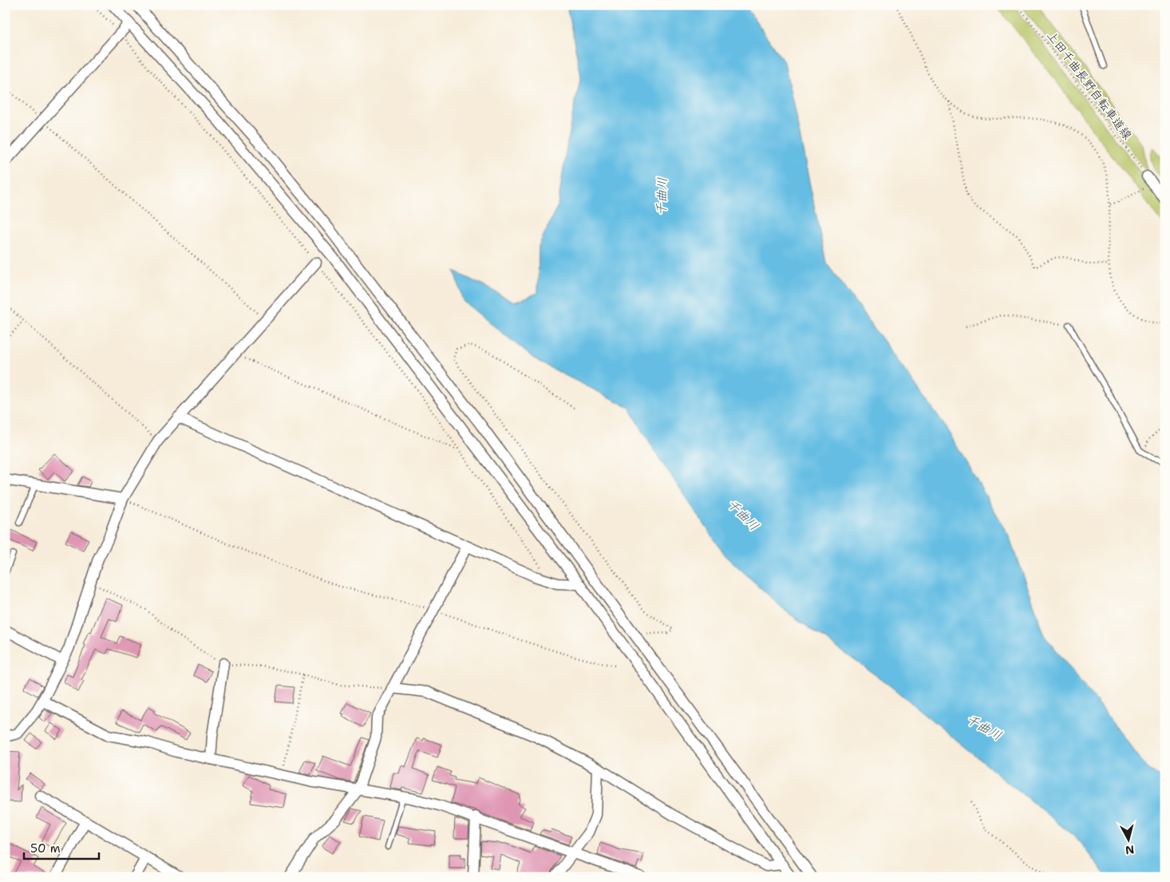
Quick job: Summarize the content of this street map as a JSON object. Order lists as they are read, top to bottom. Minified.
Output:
{"streets":{"path":["上田千曲長野自転車道線"]},"water":["千曲川"],"scale_bar":"50 m","north":"bottom"}
